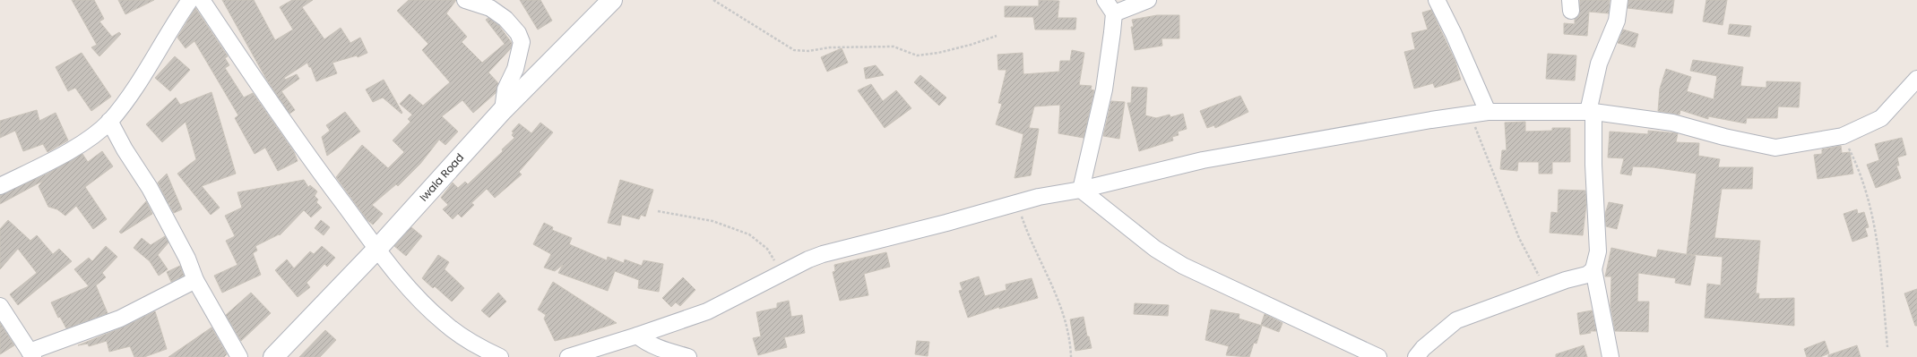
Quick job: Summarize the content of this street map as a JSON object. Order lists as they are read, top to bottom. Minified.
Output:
{"streets":{"street":["Iwala Road"]}}
